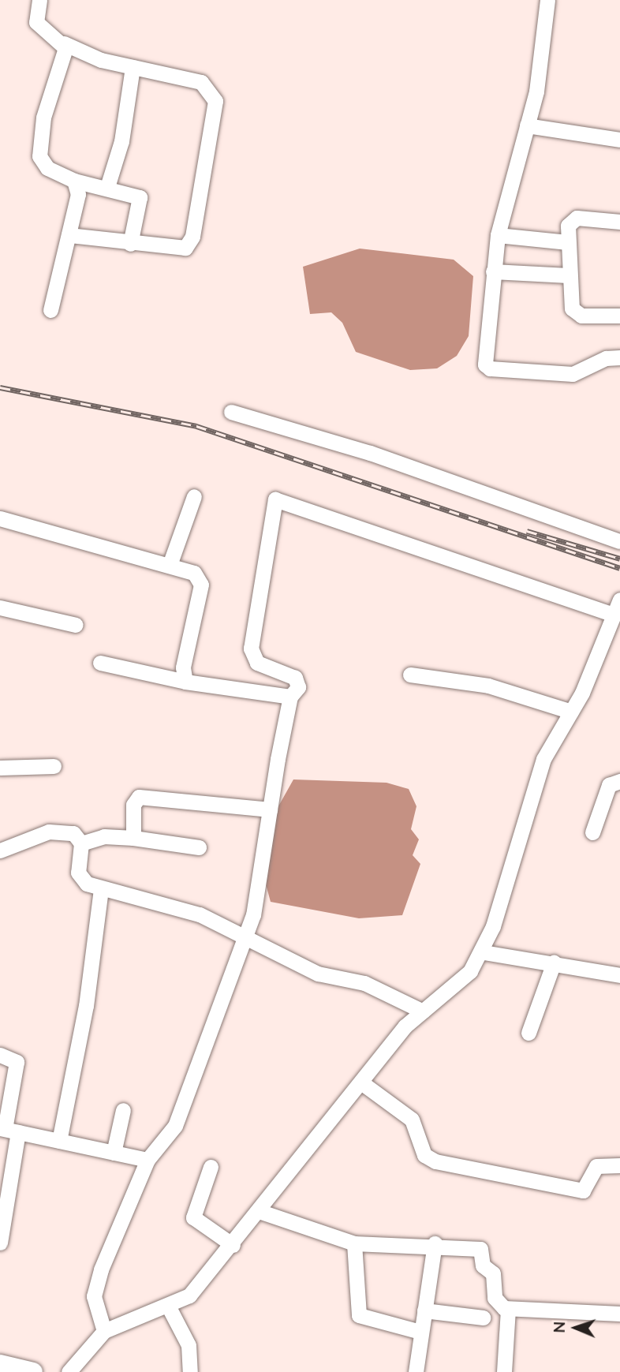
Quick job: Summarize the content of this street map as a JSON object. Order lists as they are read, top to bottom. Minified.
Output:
{"north":"left"}
